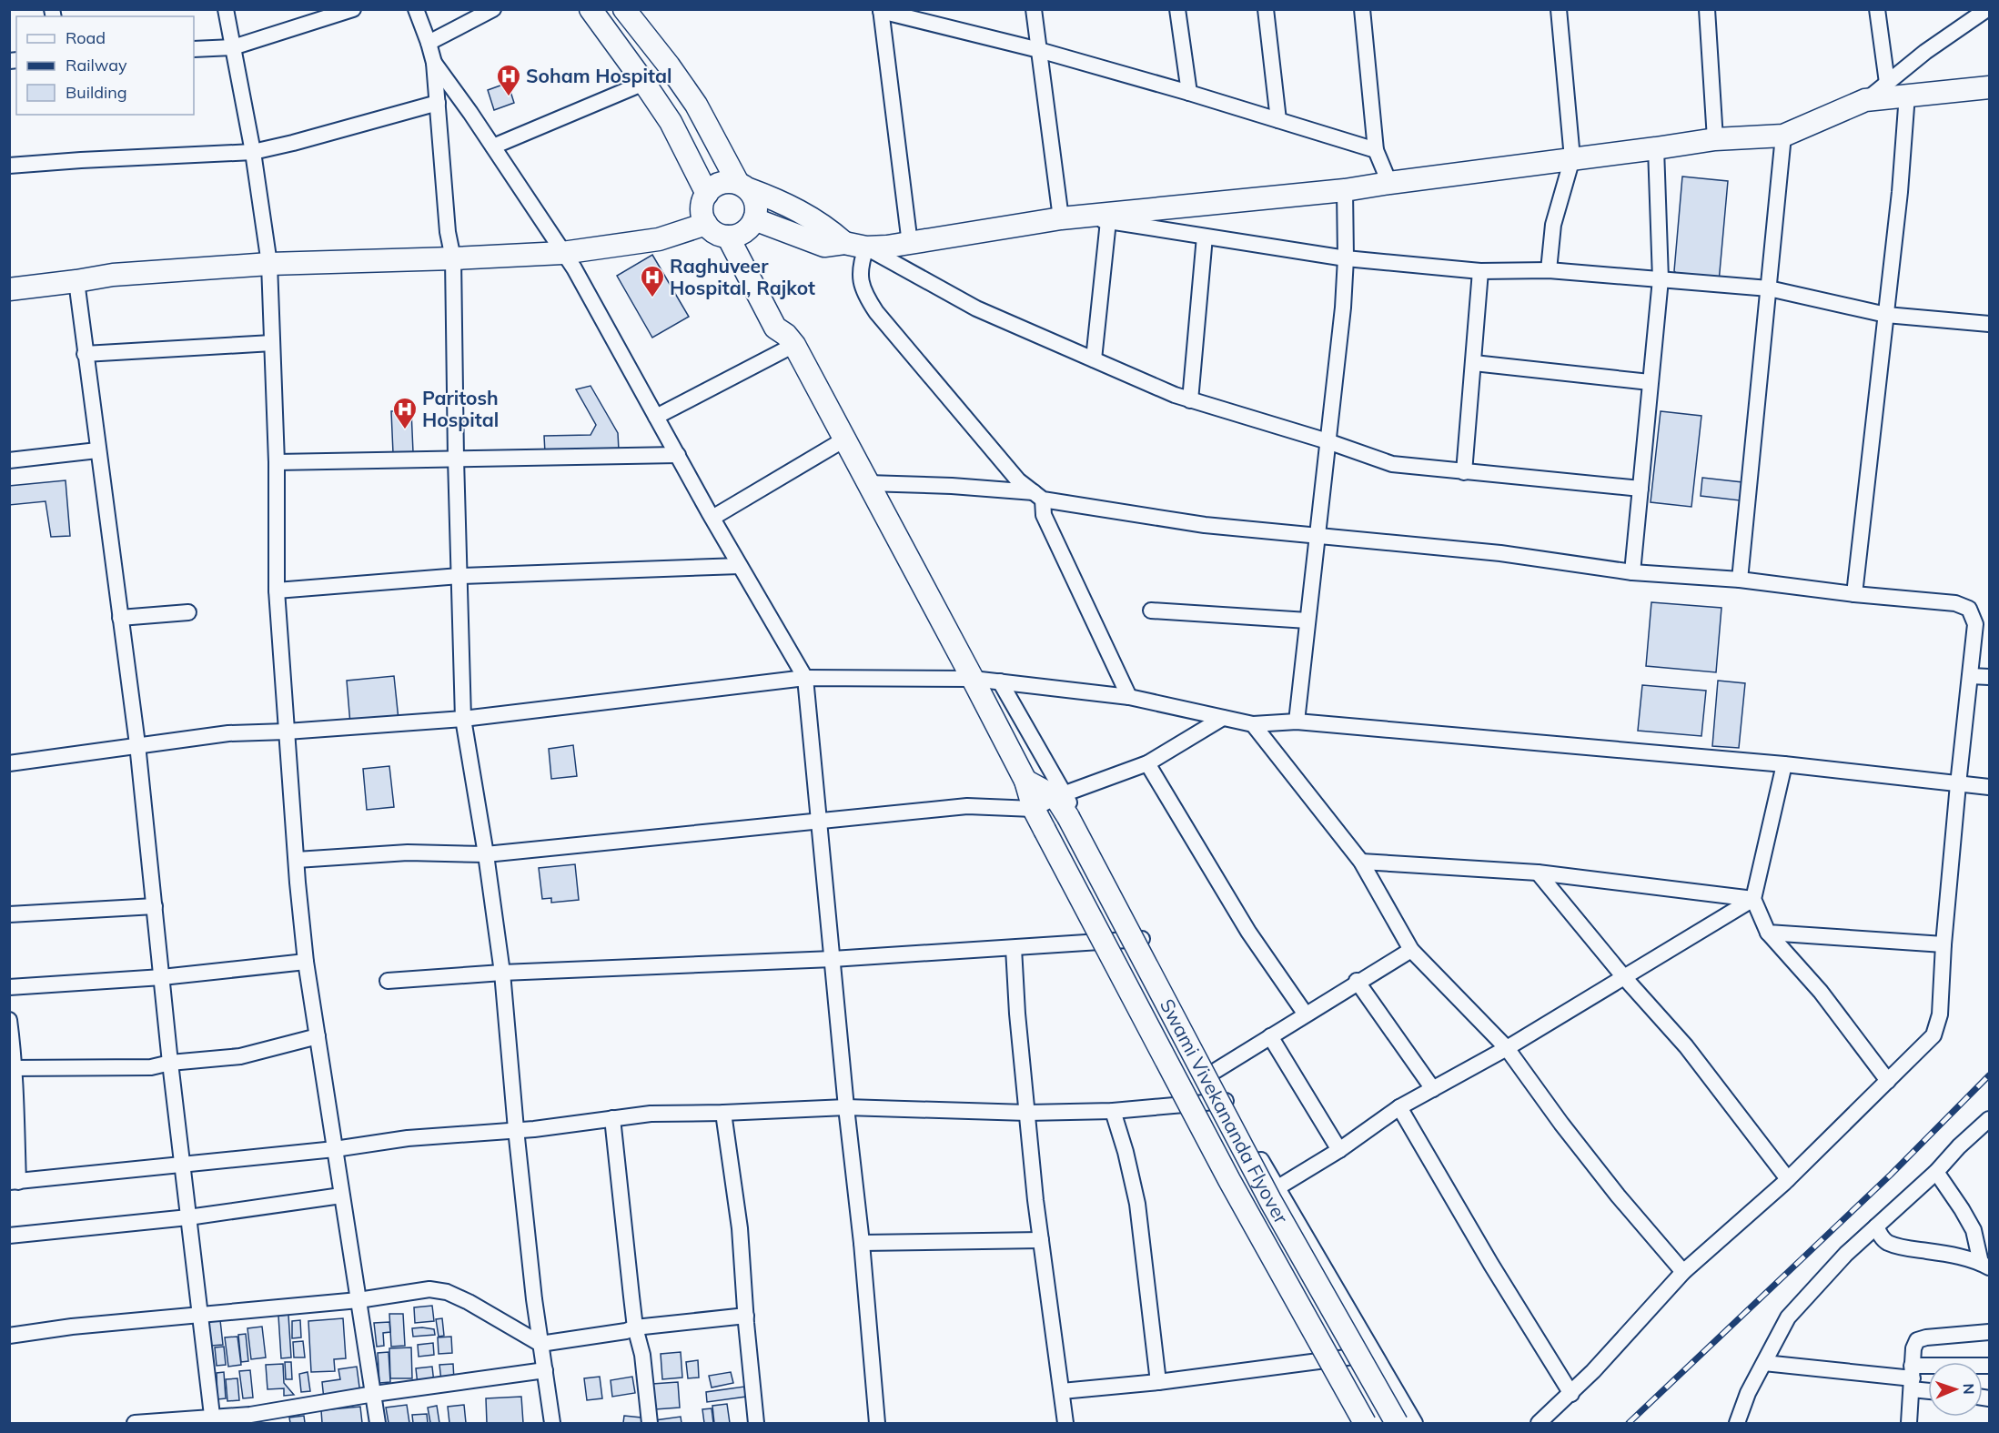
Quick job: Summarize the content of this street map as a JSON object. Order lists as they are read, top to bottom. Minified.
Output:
{"streets":{"main road":["Swami Vivekananda Flyover"]},"places":{"hospital":["Soham Hospital","Raghuveer Hospital, Rajkot","Paritosh Hospital"]},"legend":["Road","Railway","Building"],"north":"right"}
